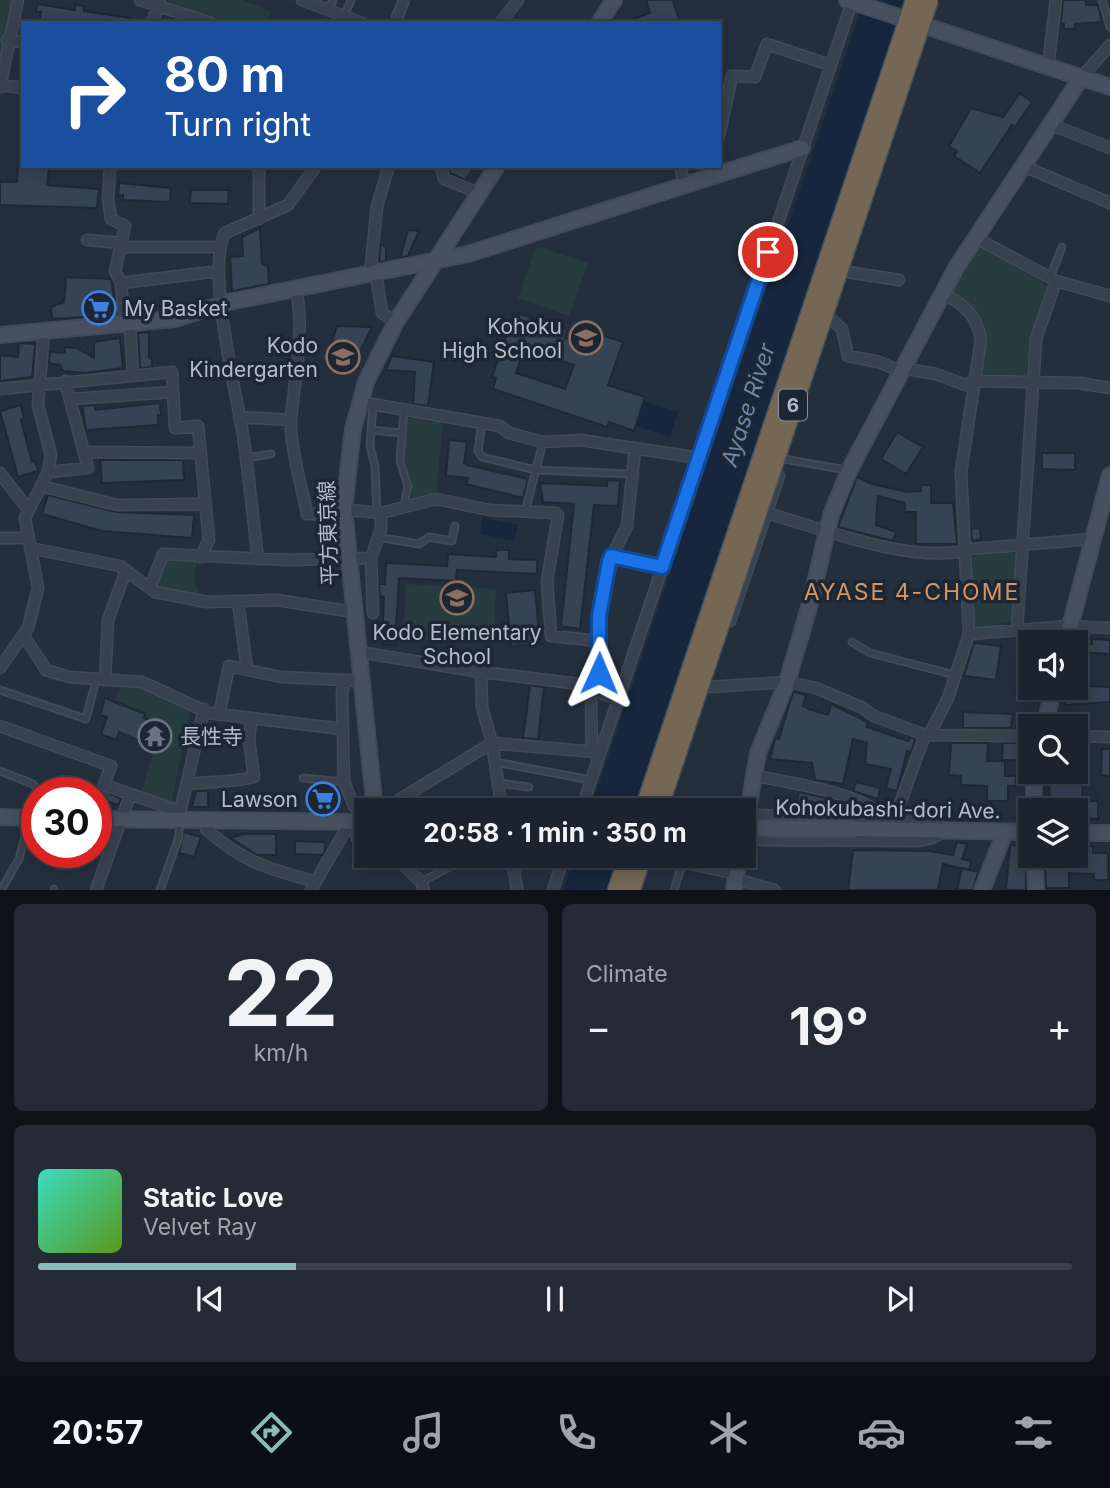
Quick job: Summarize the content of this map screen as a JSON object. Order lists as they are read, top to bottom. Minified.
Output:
{"streets":{"highway":["6"],"street":["平方東京線","Kohokubashi-dori Ave."]},"districts":["AYASE 4-CHOME"],"water":["Ayase River"],"places":{"supermarket":["My Basket","Lawson"],"school or university":["Kohoku High School","Kodo Kindergarten","Kodo Elementary School"],"temple":["長性寺"]},"page":{"turn":["80 m","Turn right"],"limit":"30","trip":"20:58 · 1 min · 350 m","tile":[["22","km/h"],"Climate"],"heat":["−","19°","+"],"song":["Static Love","Velvet Ray"],"tabs":"20:57"}}
